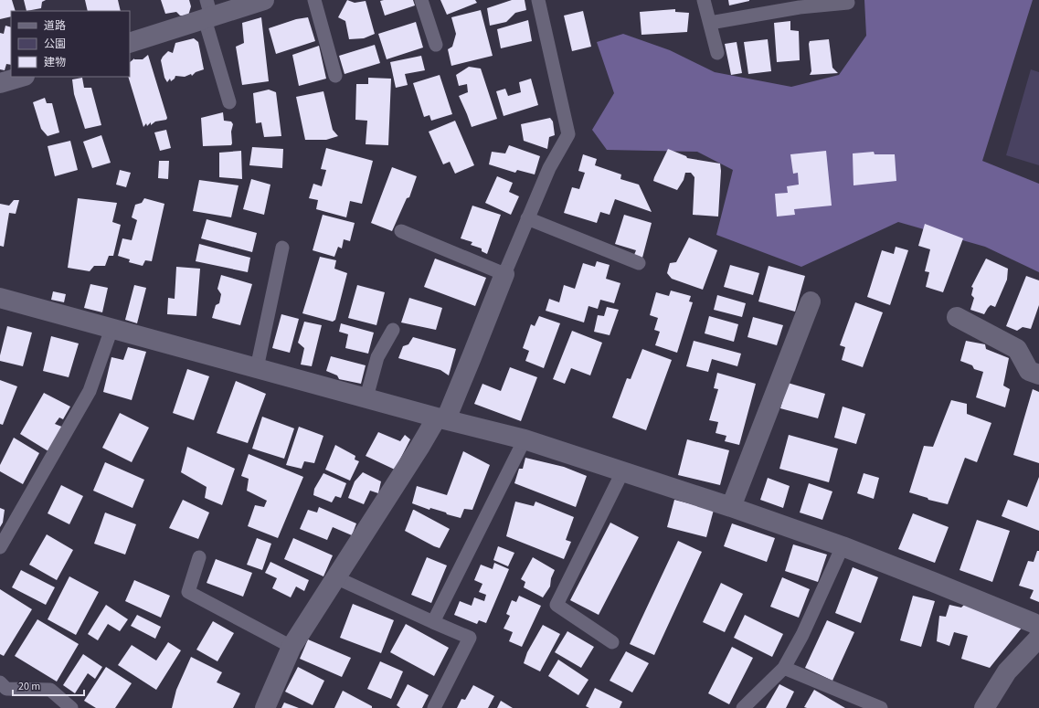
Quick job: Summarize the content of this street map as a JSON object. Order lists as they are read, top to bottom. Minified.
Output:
{"legend":["道路","公園","建物"],"scale_bar":"20 m"}
